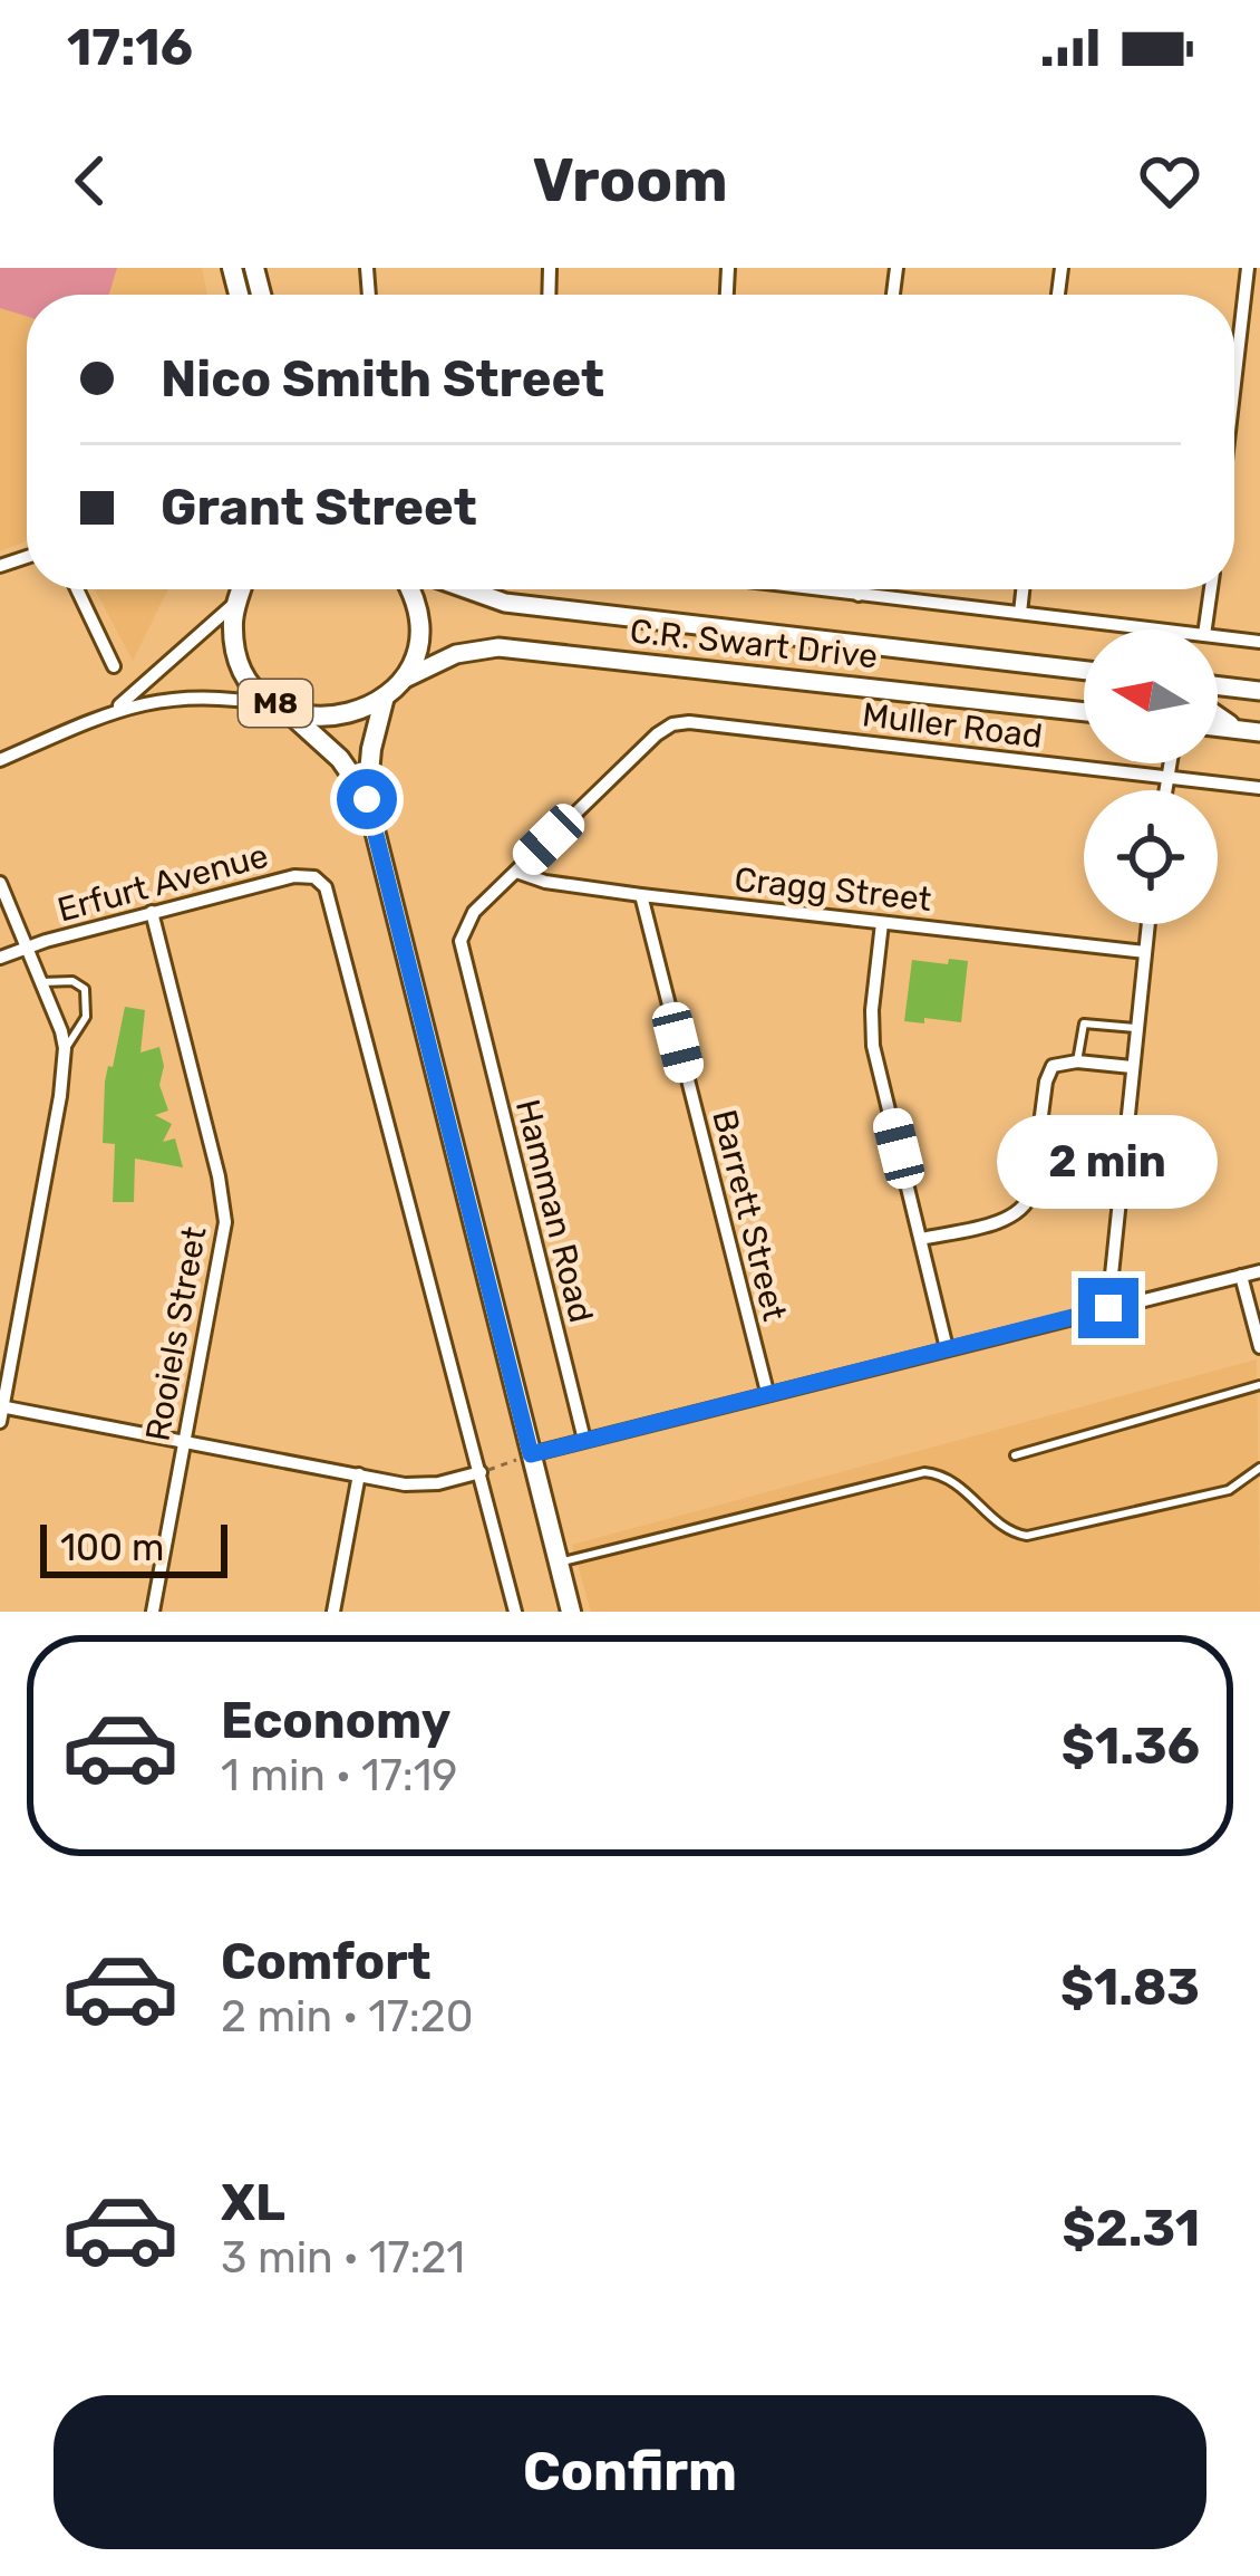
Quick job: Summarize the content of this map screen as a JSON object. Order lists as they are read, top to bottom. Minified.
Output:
{"streets":{"main road":["C.R. Swart Drive","M8"],"street":["Muller Road","Erfurt Avenue","Cragg Street","Hamman Road","Barrett Street","Rooiels Street"]},"crossings":[["C.R. Swart Drive","M8"],["Muller Road","Cragg Street"],["Muller Road","Hamman Road"],["Erfurt Avenue","Rooiels Street"],["Cragg Street","Hamman Road"],["Cragg Street","Barrett Street"]],"scale_bar":"100 m","north":"left","page":{"status":"17:16","header":"Vroom","banner":["Nico Smith Street","Grant Street"],"bubble":"2 min","scale":"100 m","list":[{"name":"Economy","note":"1 min · 17:19","value":"$1.36"},{"name":"Comfort","note":"2 min · 17:20","value":"$1.83"},{"name":"XL","note":"3 min · 17:21","value":"$2.31"}],"buttons":"Confirm"}}
